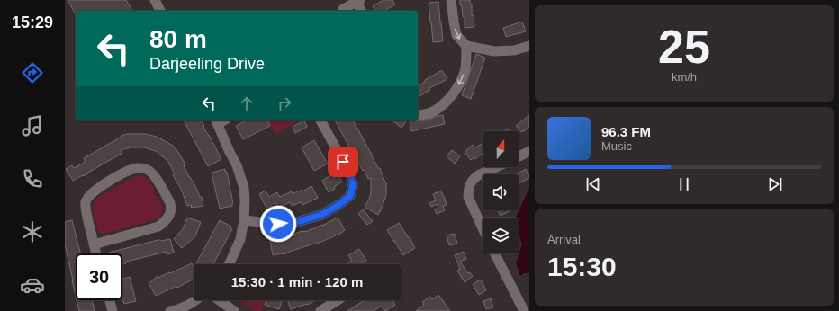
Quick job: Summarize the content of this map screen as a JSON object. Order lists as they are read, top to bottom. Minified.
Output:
{"north":"top","page":{"tabs":"15:29","tile":[["25","km/h"],["Arrival","15:30"]],"turn":["80 m","Darjeeling Drive"],"song":["96.3 FM","Music"],"limit":"30","trip":"15:30 · 1 min · 120 m"}}
